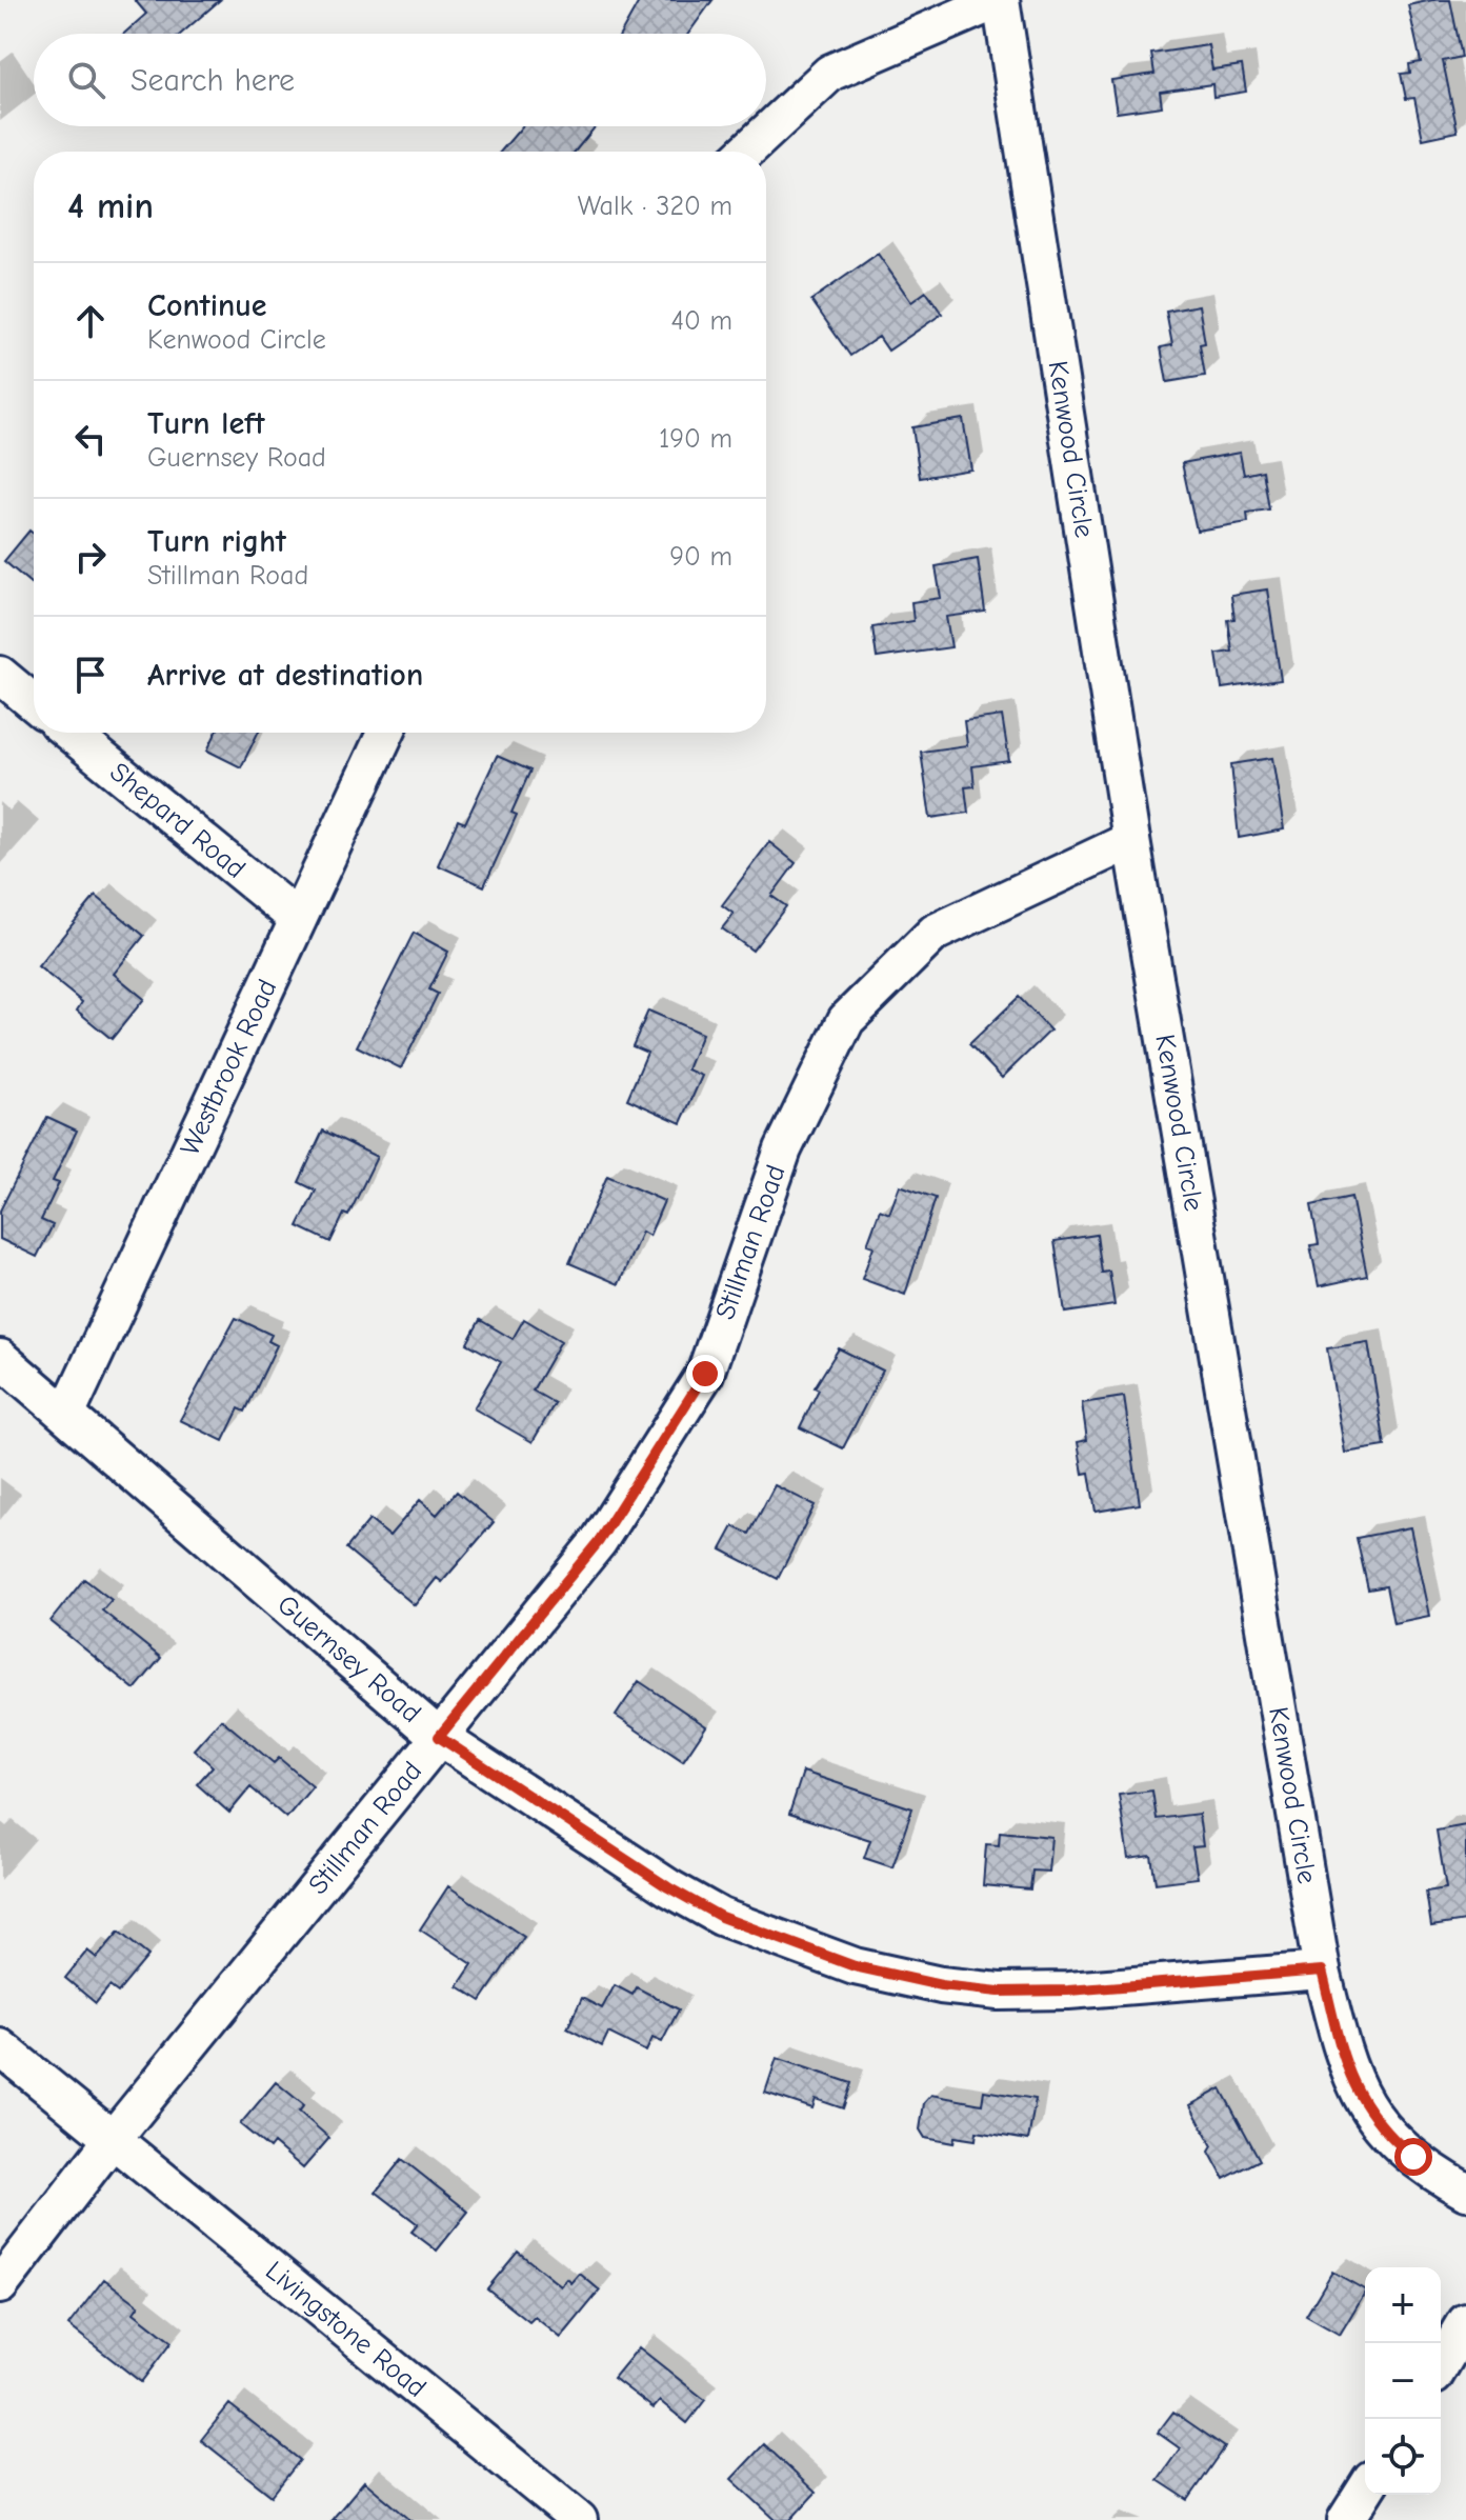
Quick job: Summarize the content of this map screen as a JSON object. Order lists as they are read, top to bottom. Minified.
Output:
{"streets":{"street":["Kenwood Circle","Shepard Road","Westbrook Road","Stillman Road","Guernsey Road","Livingstone Road"]},"crossings":[["Kenwood Circle","Stillman Road"],["Kenwood Circle","Guernsey Road"],["Shepard Road","Westbrook Road"],["Westbrook Road","Guernsey Road"],["Stillman Road","Guernsey Road"],["Stillman Road","Livingstone Road"]],"page":{"search":"Search here","heading":["4 min","Walk · 320 m"],"list":[["Continue","Kenwood Circle","40 m"],["Turn left","Guernsey Road","190 m"],["Turn right","Stillman Road","90 m"],"Arrive at destination"],"map_buttons":["+","−"]}}
